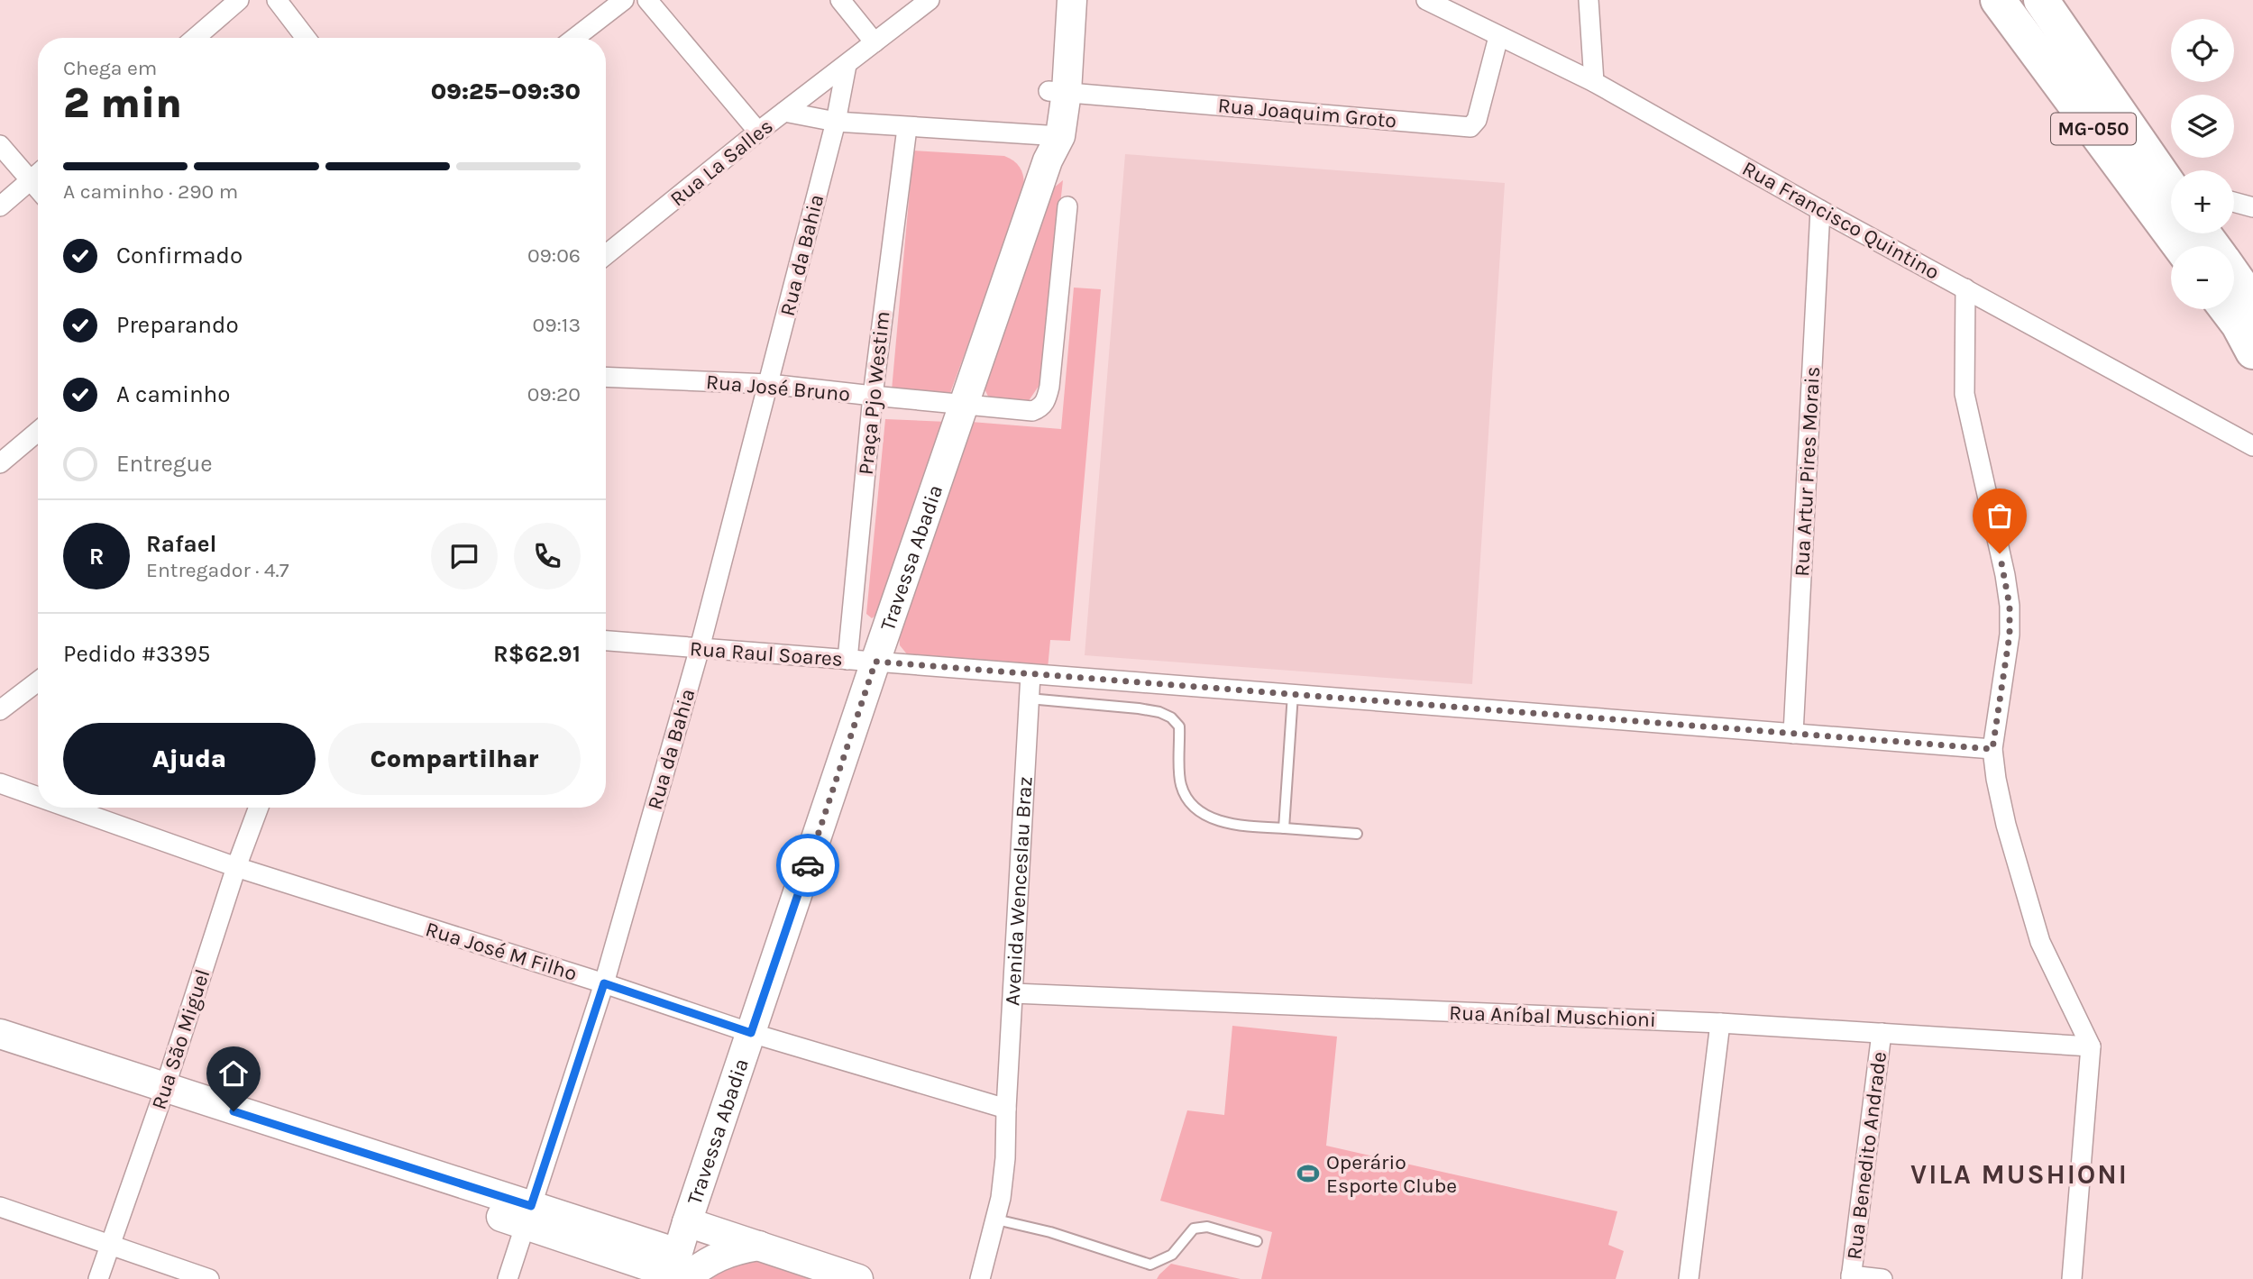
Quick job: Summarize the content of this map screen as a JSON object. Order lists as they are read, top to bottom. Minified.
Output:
{"streets":{"highway":["MG-050"],"street":["Rua Joaquim Groto","Rua La Salles","Rua Francisco Quintino","Rua da Bahia","Rua José Bruno","Praça Pjo Westim","Rua Artur Pires Morais","Travessa Abadia","Rua Raul Soares","Avenida Wenceslau Braz","Rua José M Filho","Rua Aníbal Muschioni","Rua São Miguel","Rua Benedito Andrade"]},"crossings":[["Rua Joaquim Groto","Rua Francisco Quintino"],["Rua Joaquim Groto","Travessa Abadia"],["Rua La Salles","Rua da Bahia"],["Rua Francisco Quintino","Rua Artur Pires Morais"],["Rua da Bahia","Rua José Bruno"],["Rua da Bahia","Rua Raul Soares"],["Rua da Bahia","Rua José M Filho"],["Rua José Bruno","Praça Pjo Westim"],["Rua José Bruno","Travessa Abadia"],["Praça Pjo Westim","Travessa Abadia"],["Praça Pjo Westim","Rua Raul Soares"],["Rua Artur Pires Morais","Rua Raul Soares"],["Travessa Abadia","Rua Raul Soares"],["Travessa Abadia","Rua José M Filho"],["Rua Raul Soares","Avenida Wenceslau Braz"],["Avenida Wenceslau Braz","Rua José M Filho"],["Avenida Wenceslau Braz","Rua Aníbal Muschioni"],["Rua José M Filho","Rua São Miguel"],["Rua Aníbal Muschioni","Rua Benedito Andrade"]],"districts":["VILA MUSHIONI"],"places":{"sports":["Operário Esporte Clube"]},"page":{"map_buttons":["+","−"],"heading":["2 min","Chega em","09:25–09:30"],"panel":["Rafael","Entregador · 4.7","Pedido #3395","R$62.91"],"bar":"A caminho · 290 m","list":[["Confirmado","09:06"],["Preparando","09:13"],["A caminho","09:20"],"Entregue"],"round":"R","buttons":["Ajuda","Compartilhar"]}}
